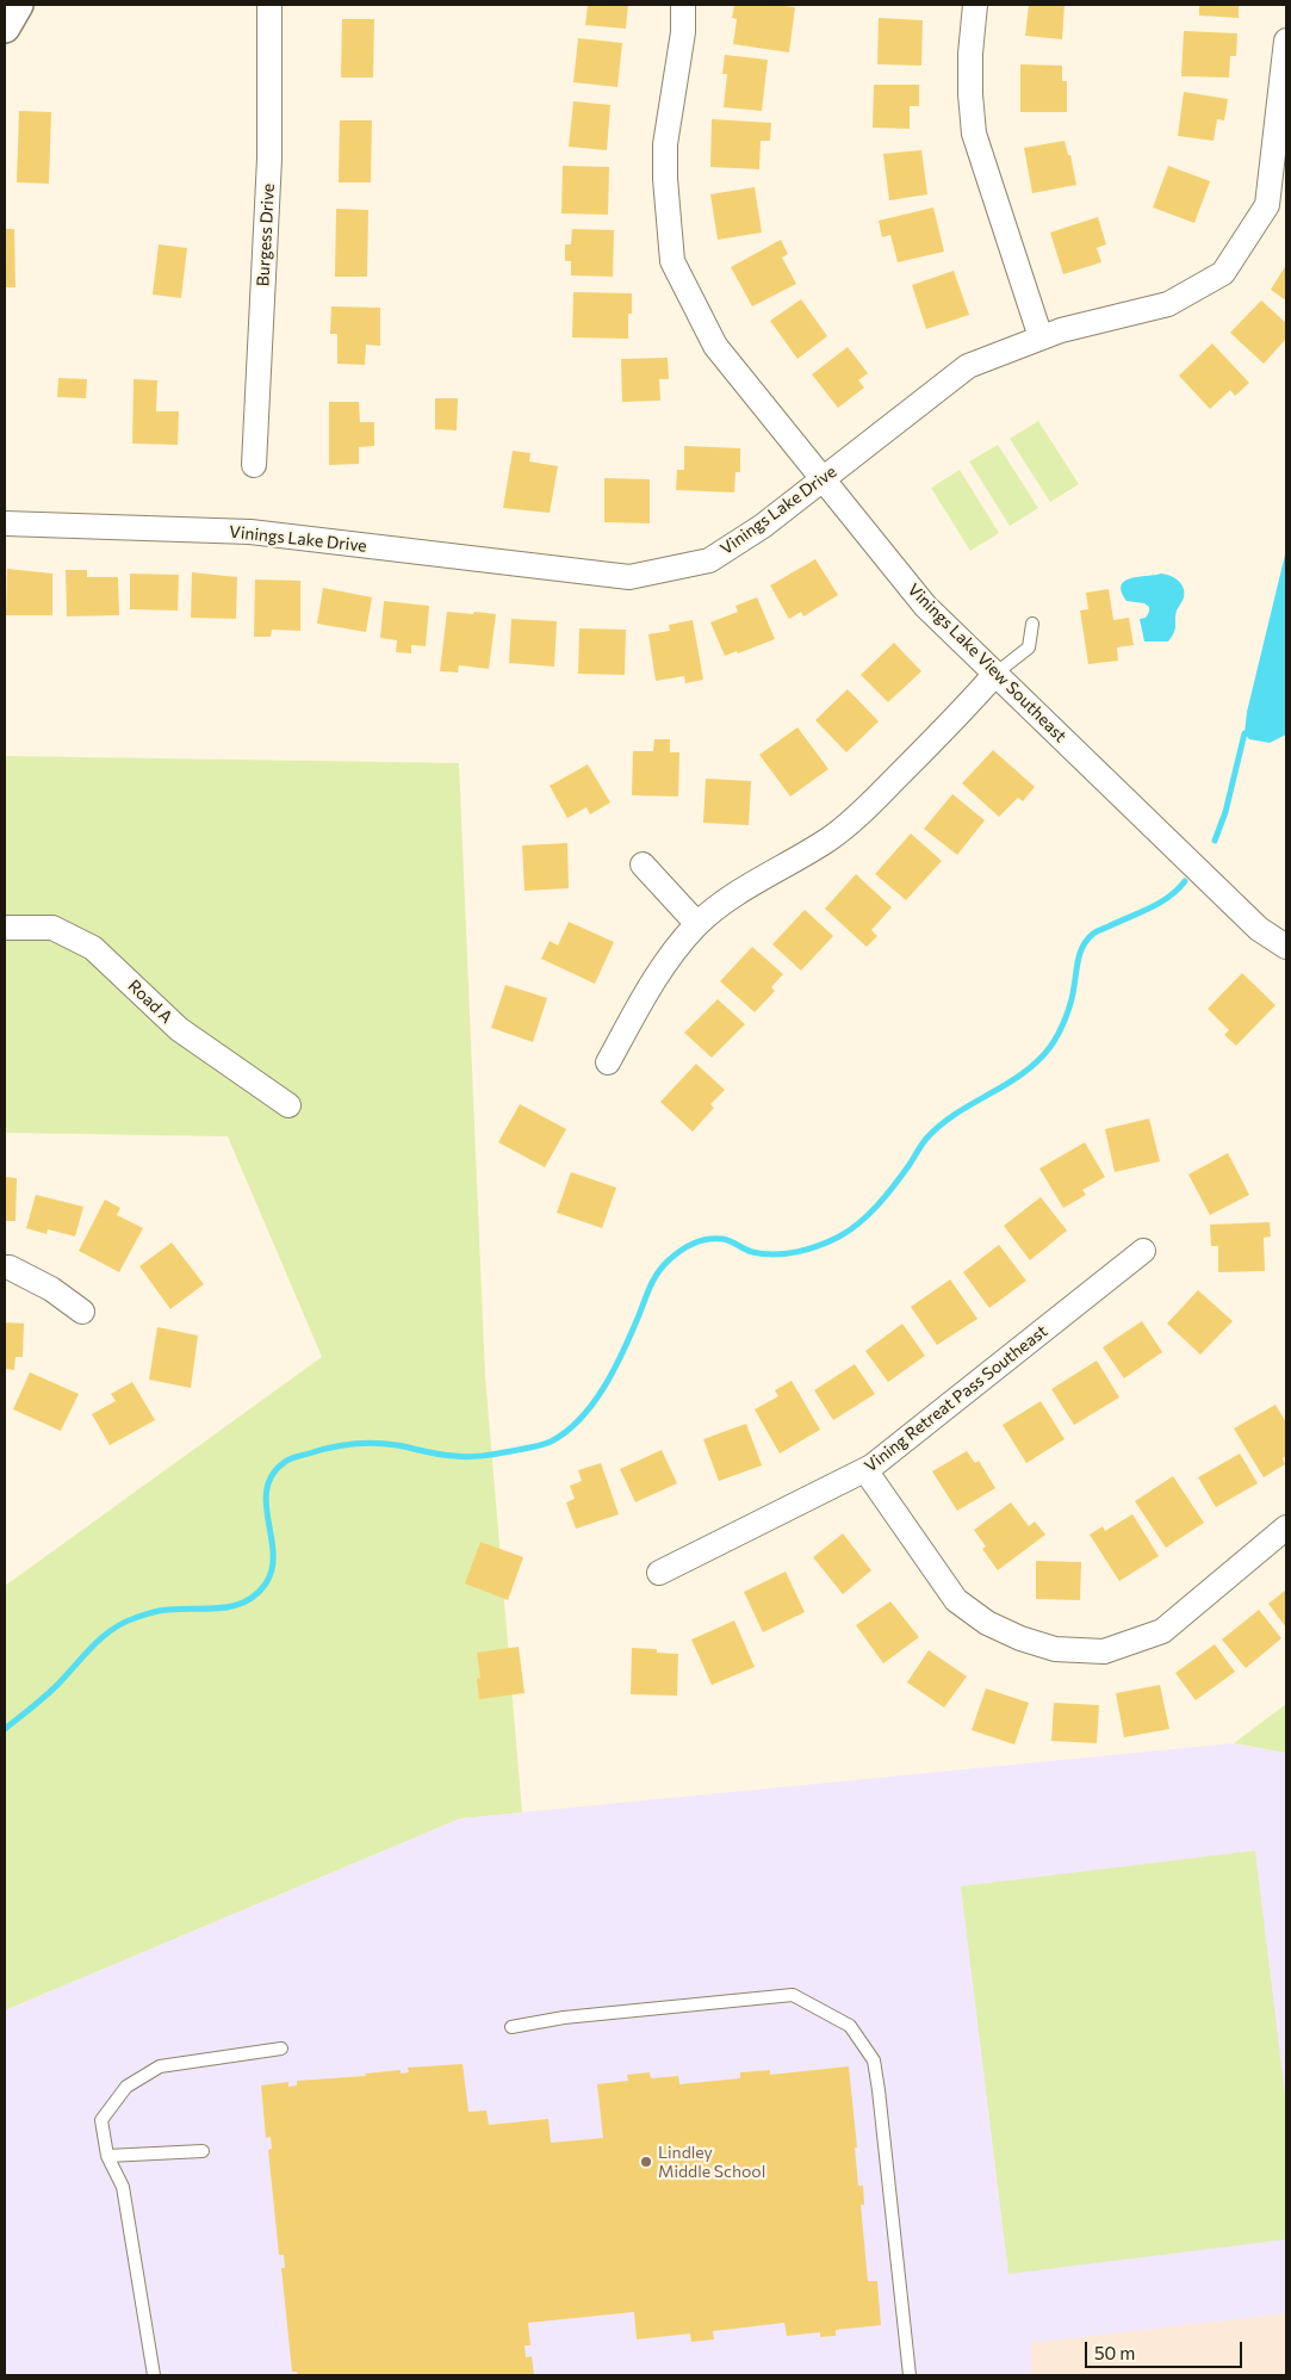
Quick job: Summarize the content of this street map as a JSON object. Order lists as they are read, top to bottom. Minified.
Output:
{"streets":{"street":["Burgess Drive","Vinings Lake Drive","Vinings Lake View Southeast","Road A","Vining Retreat Pass Southeast"]},"crossings":[["Vinings Lake Drive","Vinings Lake View Southeast"]],"places":["Lindley Middle School"],"scale_bar":"50 m"}
